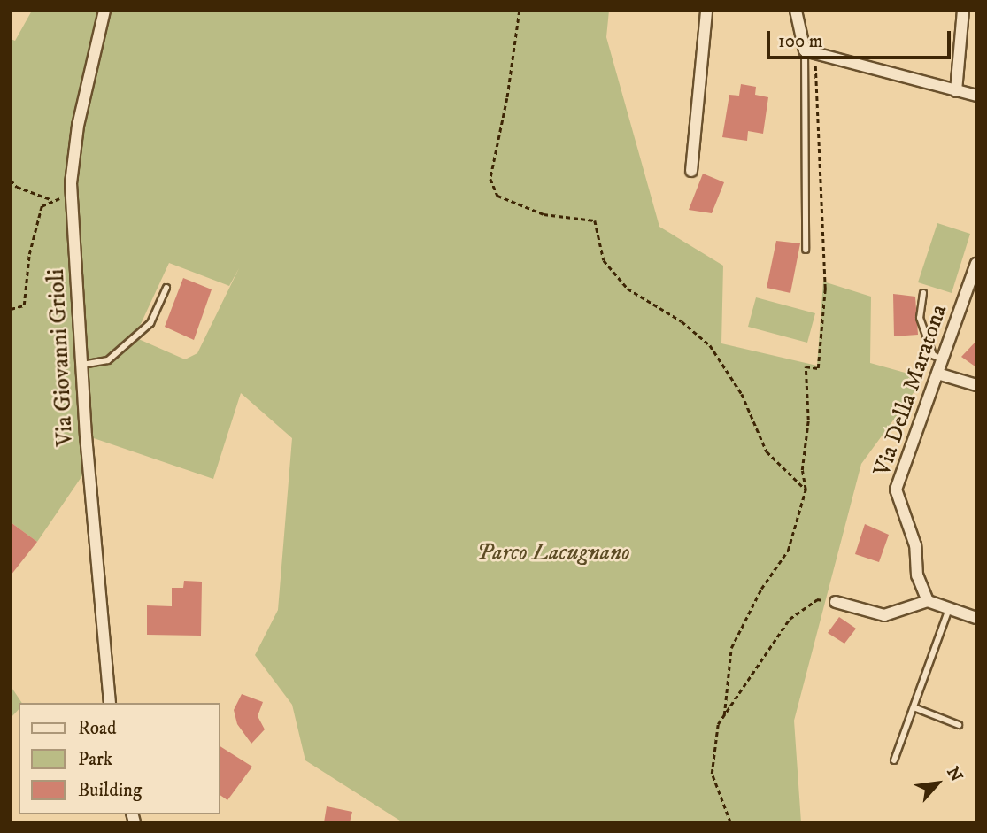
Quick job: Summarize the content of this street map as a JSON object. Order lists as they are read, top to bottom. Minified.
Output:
{"streets":{"street":["Via Giovanni Grioli","Via Della Maratona"]},"parks":["Parco Lacugnano"],"legend":["Road","Park","Building"],"scale_bar":"100 m","north":"top right"}
